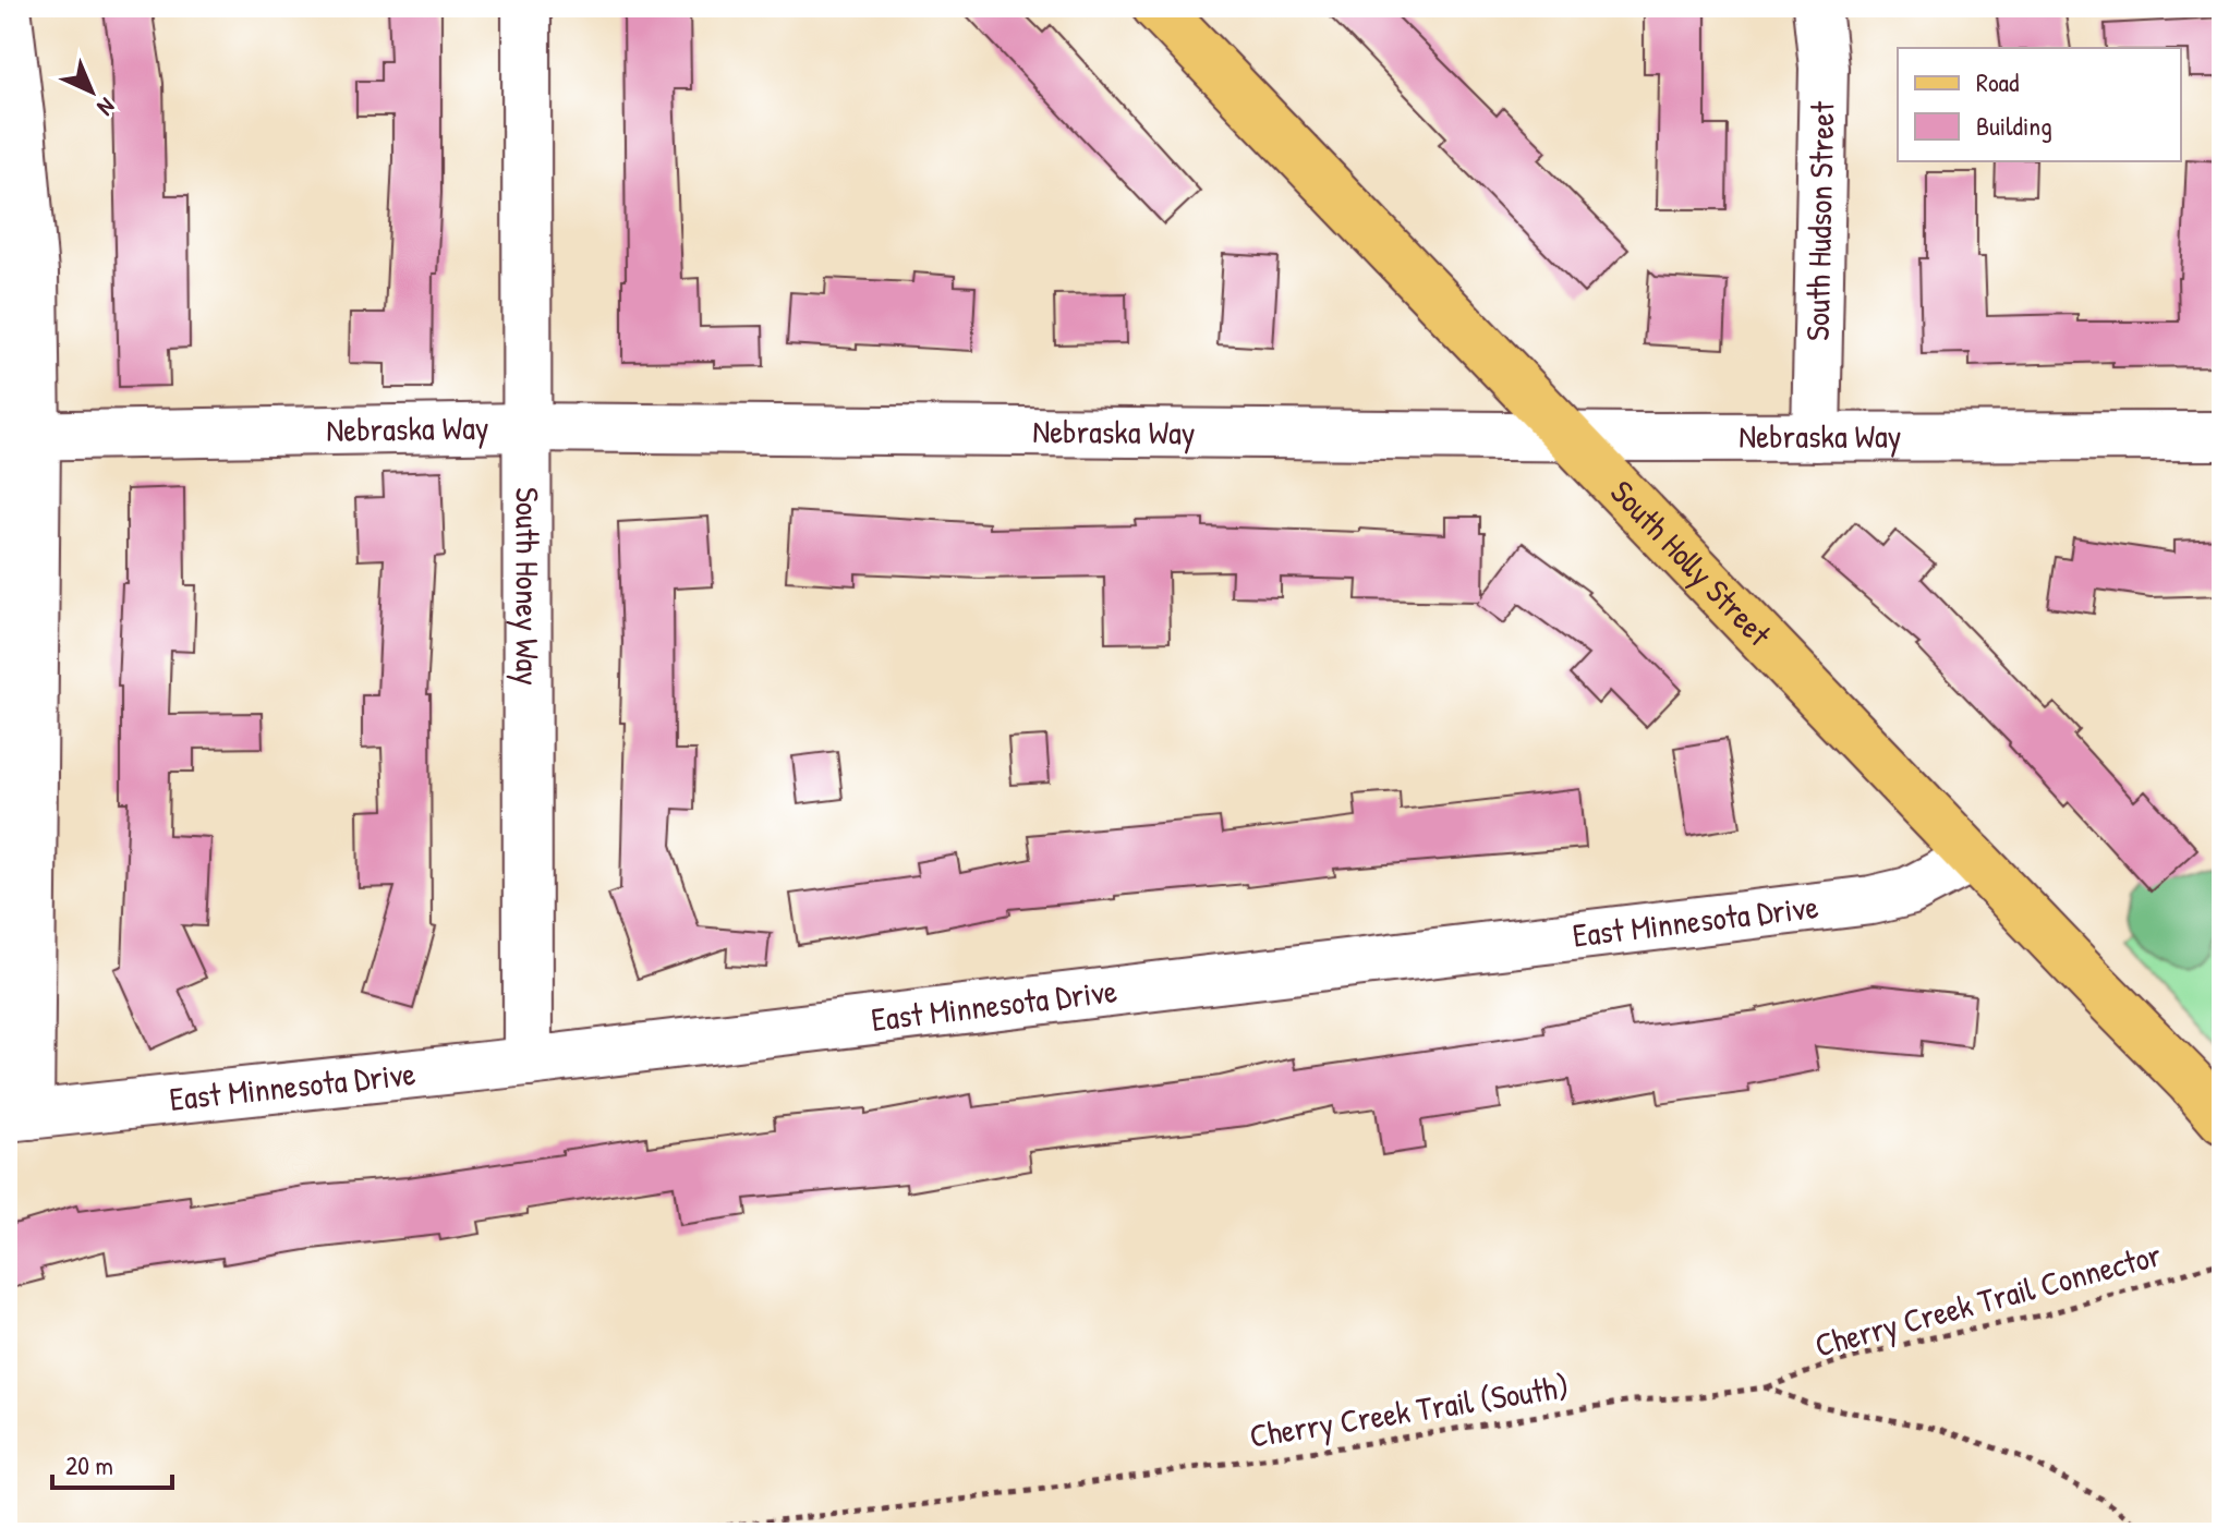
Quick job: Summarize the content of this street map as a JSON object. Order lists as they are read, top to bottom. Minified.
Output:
{"streets":{"main road":["South Holly Street"],"street":["South Hudson Street","Nebraska Way","South Honey Way","East Minnesota Drive"],"path":["Cherry Creek Trail Connector","Cherry Creek Trail (South)"]},"crossings":[["South Hudson Street","Nebraska Way"],["Nebraska Way","South Holly Street"],["Nebraska Way","South Honey Way"],["South Holly Street","East Minnesota Drive"],["South Honey Way","East Minnesota Drive"],["Cherry Creek Trail Connector","Cherry Creek Trail (South)"]],"legend":["Road","Building"],"scale_bar":"20 m","north":"bottom right"}
